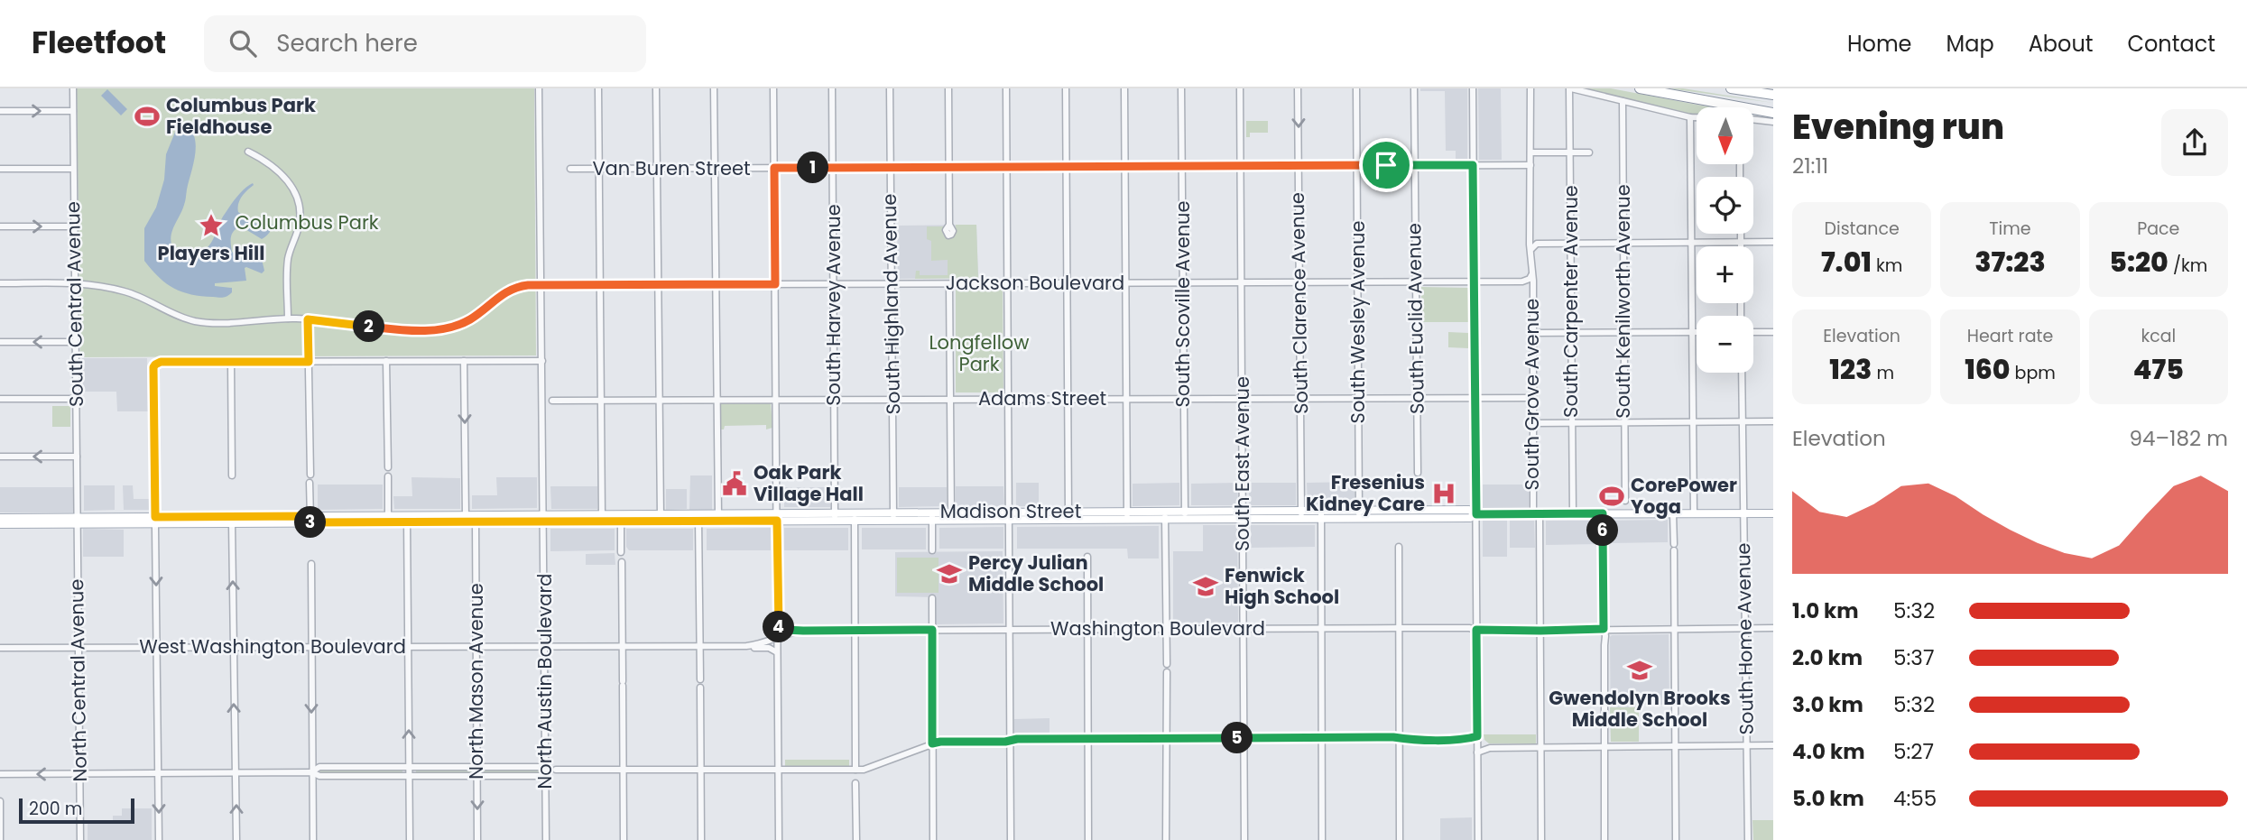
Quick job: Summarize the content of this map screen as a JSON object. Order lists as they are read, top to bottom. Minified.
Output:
{"streets":{"main road":["Madison Street"],"street":["Van Buren Street","Jackson Boulevard","South Carpenter Avenue","South Kenilworth Avenue","South Clarence Avenue","South Central Avenue","South Highland Avenue","South Scoville Avenue","South Harvey Avenue","South Euclid Avenue","South Wesley Avenue","South Grove Avenue","Adams Street","South East Avenue","Washington Boulevard","South Home Avenue","West Washington Boulevard","North Central Avenue","North Mason Avenue","North Austin Boulevard"]},"crossings":[["Van Buren Street","South Clarence Avenue"],["Van Buren Street","South Highland Avenue"],["Van Buren Street","South Scoville Avenue"],["Van Buren Street","South Harvey Avenue"],["Van Buren Street","South Euclid Avenue"],["Van Buren Street","South Wesley Avenue"],["Van Buren Street","South Grove Avenue"],["Van Buren Street","South East Avenue"],["Jackson Boulevard","South Clarence Avenue"],["Jackson Boulevard","South Central Avenue"],["Jackson Boulevard","South Highland Avenue"],["Jackson Boulevard","South Scoville Avenue"],["Jackson Boulevard","South Harvey Avenue"],["Jackson Boulevard","South Euclid Avenue"],["Jackson Boulevard","South Wesley Avenue"],["Jackson Boulevard","South Grove Avenue"],["Jackson Boulevard","South East Avenue"],["Jackson Boulevard","North Austin Boulevard"],["South Carpenter Avenue","Madison Street"],["South Clarence Avenue","Adams Street"],["South Clarence Avenue","Madison Street"],["South Central Avenue","North Central Avenue"],["South Highland Avenue","Adams Street"],["South Highland Avenue","Madison Street"],["South Scoville Avenue","Adams Street"],["South Scoville Avenue","Madison Street"],["South Harvey Avenue","Adams Street"],["South Harvey Avenue","Madison Street"],["South Euclid Avenue","Adams Street"],["South Wesley Avenue","Adams Street"],["South Wesley Avenue","Madison Street"],["South Grove Avenue","Adams Street"],["South Grove Avenue","Madison Street"],["South Grove Avenue","Washington Boulevard"],["Adams Street","South East Avenue"],["South East Avenue","Madison Street"],["South East Avenue","Washington Boulevard"],["Madison Street","South Home Avenue"],["Madison Street","North Austin Boulevard"],["Washington Boulevard","South Home Avenue"],["Washington Boulevard","West Washington Boulevard"],["Washington Boulevard","North Austin Boulevard"],["West Washington Boulevard","North Central Avenue"],["West Washington Boulevard","North Mason Avenue"],["West Washington Boulevard","North Austin Boulevard"]],"parks":["Columbus Park","Longfellow Park"],"places":{"sports":["Columbus Park Fieldhouse","CorePower Yoga"],"place":["Players Hill"],"public building":["Oak Park Village Hall"],"hospital":["Fresenius Kidney Care"],"school or university":["Percy Julian Middle School","Fenwick High School","Gwendolyn Brooks Middle School"]},"scale_bar":"200 m","north":"bottom","page":{"header":"Fleetfoot","search":"Search here","nav":["Home","Map","About","Contact"],"heading":["Evening run","21:11"],"map_buttons":["+","−"],"pins":["1","2","3","6","4","5"],"stats":[["Distance","7.01 km"],["Time","37:23"],["Pace","5:20 /km"],["Elevation","123 m"],["Heart rate","160 bpm"],["kcal","475"]],"chart":["Elevation","94–182 m"],"list":[{"name":"1.0 km","note":"5:32"},{"name":"2.0 km","note":"5:37"},{"name":"3.0 km","note":"5:32"},{"name":"4.0 km","note":"5:27"},{"name":"5.0 km","note":"4:55"}],"scale":"200 m"}}
